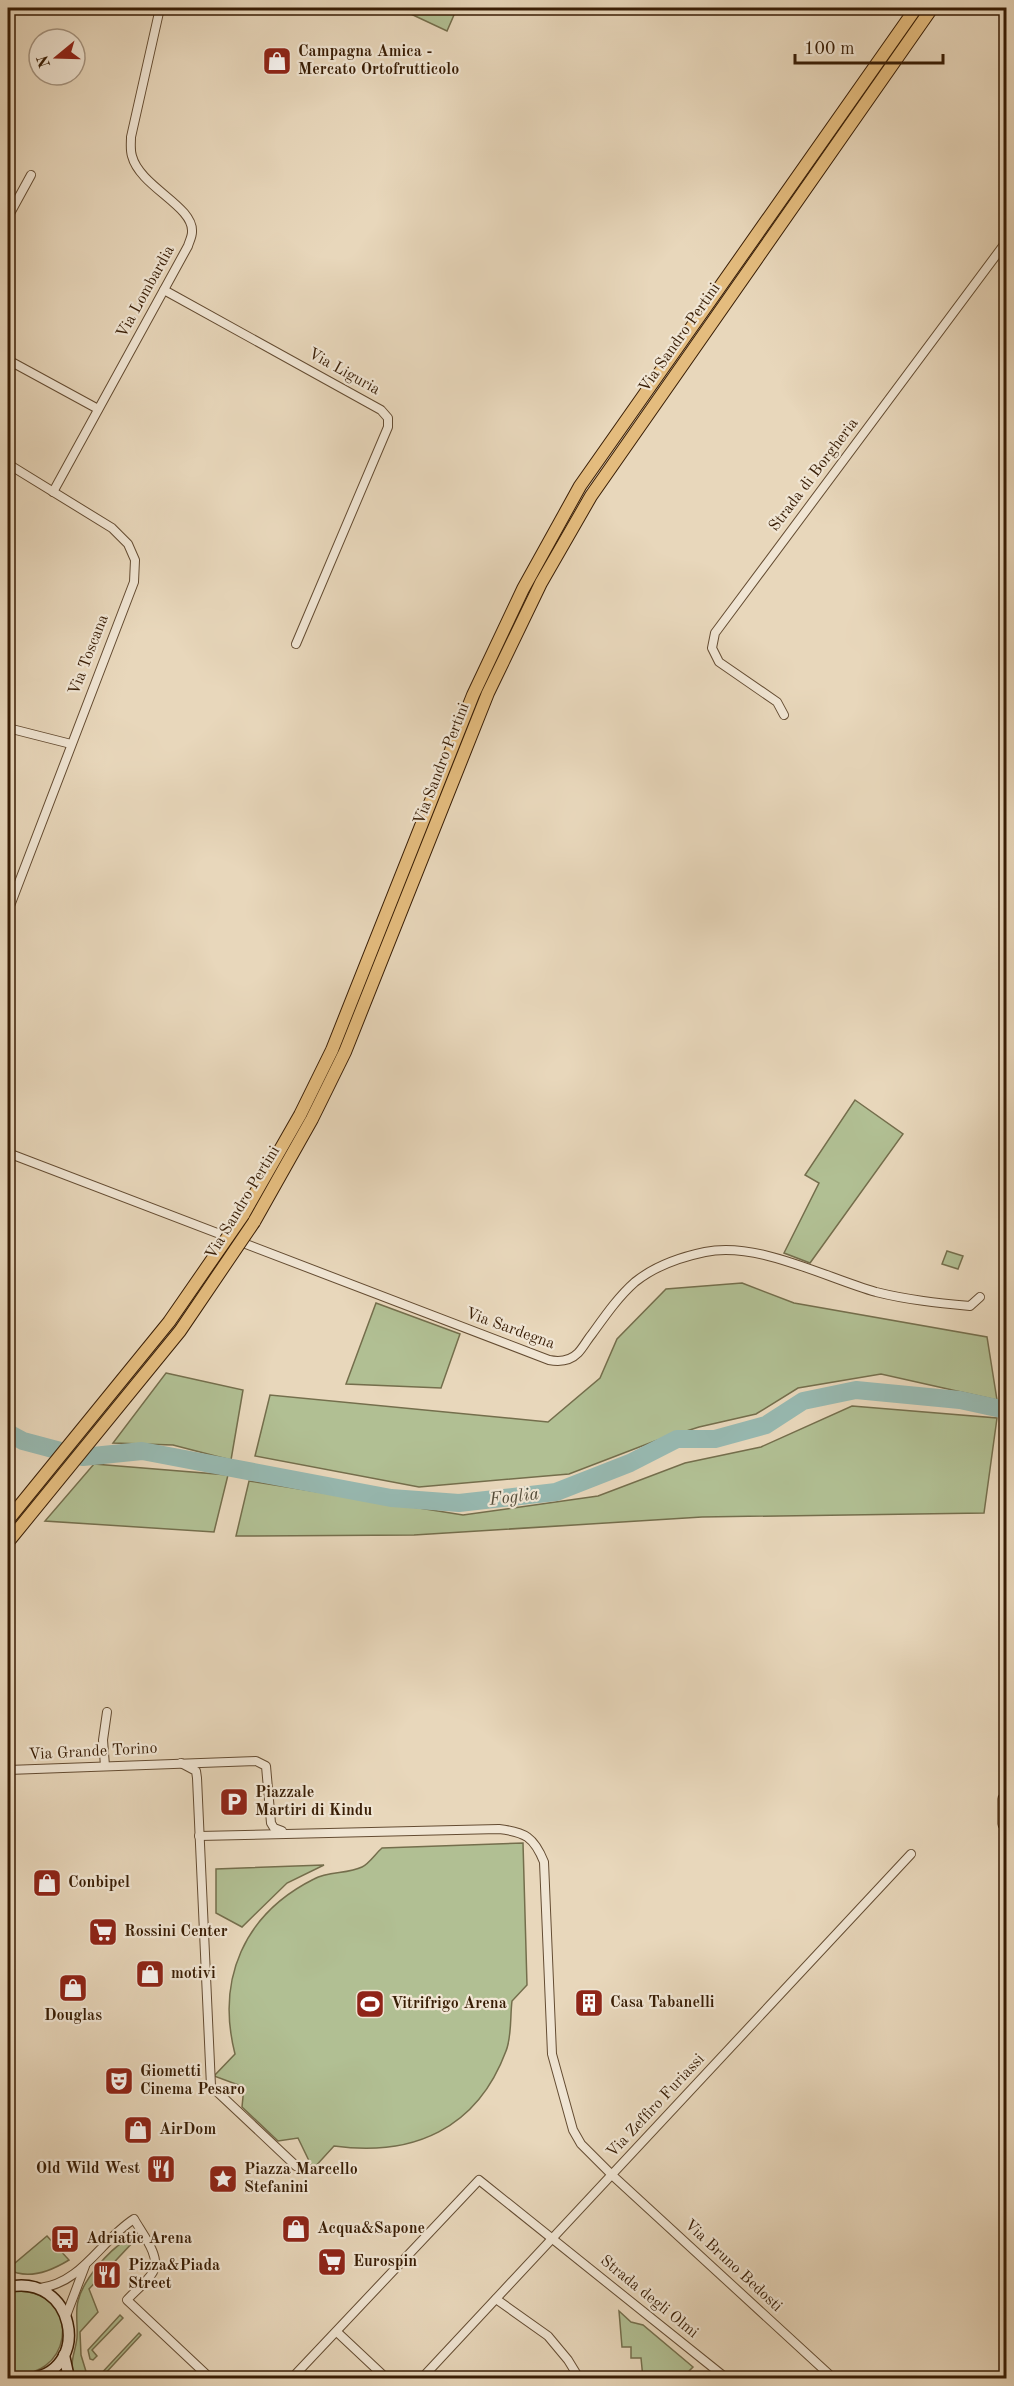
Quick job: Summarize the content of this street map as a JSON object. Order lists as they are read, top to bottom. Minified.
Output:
{"streets":{"main road":["Via Sandro Pertini"],"street":["Via Lombardia","Via Liguria","Strada di Borgheria","Via Toscana","Via Sardegna","Via Grande Torino","Via Zeffiro Furiassi","Via Bruno Bedosti","Strada degli Olmi"]},"crossings":[["Via Lombardia","Via Liguria"],["Via Lombardia","Via Toscana"],["Via Grande Torino","Via Bruno Bedosti"],["Via Zeffiro Furiassi","Via Bruno Bedosti"],["Via Zeffiro Furiassi","Strada degli Olmi"]],"water":["Foglia"],"places":{"shop":["Campagna Amica - Mercato Ortofrutticolo","Conbipel","motivi","Douglas","AirDom","Acqua&Sapone"],"parking":["Piazzale Martiri di Kindu"],"supermarket":["Rossini Center","Eurospin"],"building":["Casa Tabanelli"],"sports":["Vitrifrigo Arena"],"theatre":["Giometti Cinema Pesaro"],"restaurant":["Old Wild West","Pizza&Piada Street"],"place":["Piazza Marcello Stefanini"],"bus stop":["Adriatic Arena"]},"scale_bar":"100 m","north":"left"}
